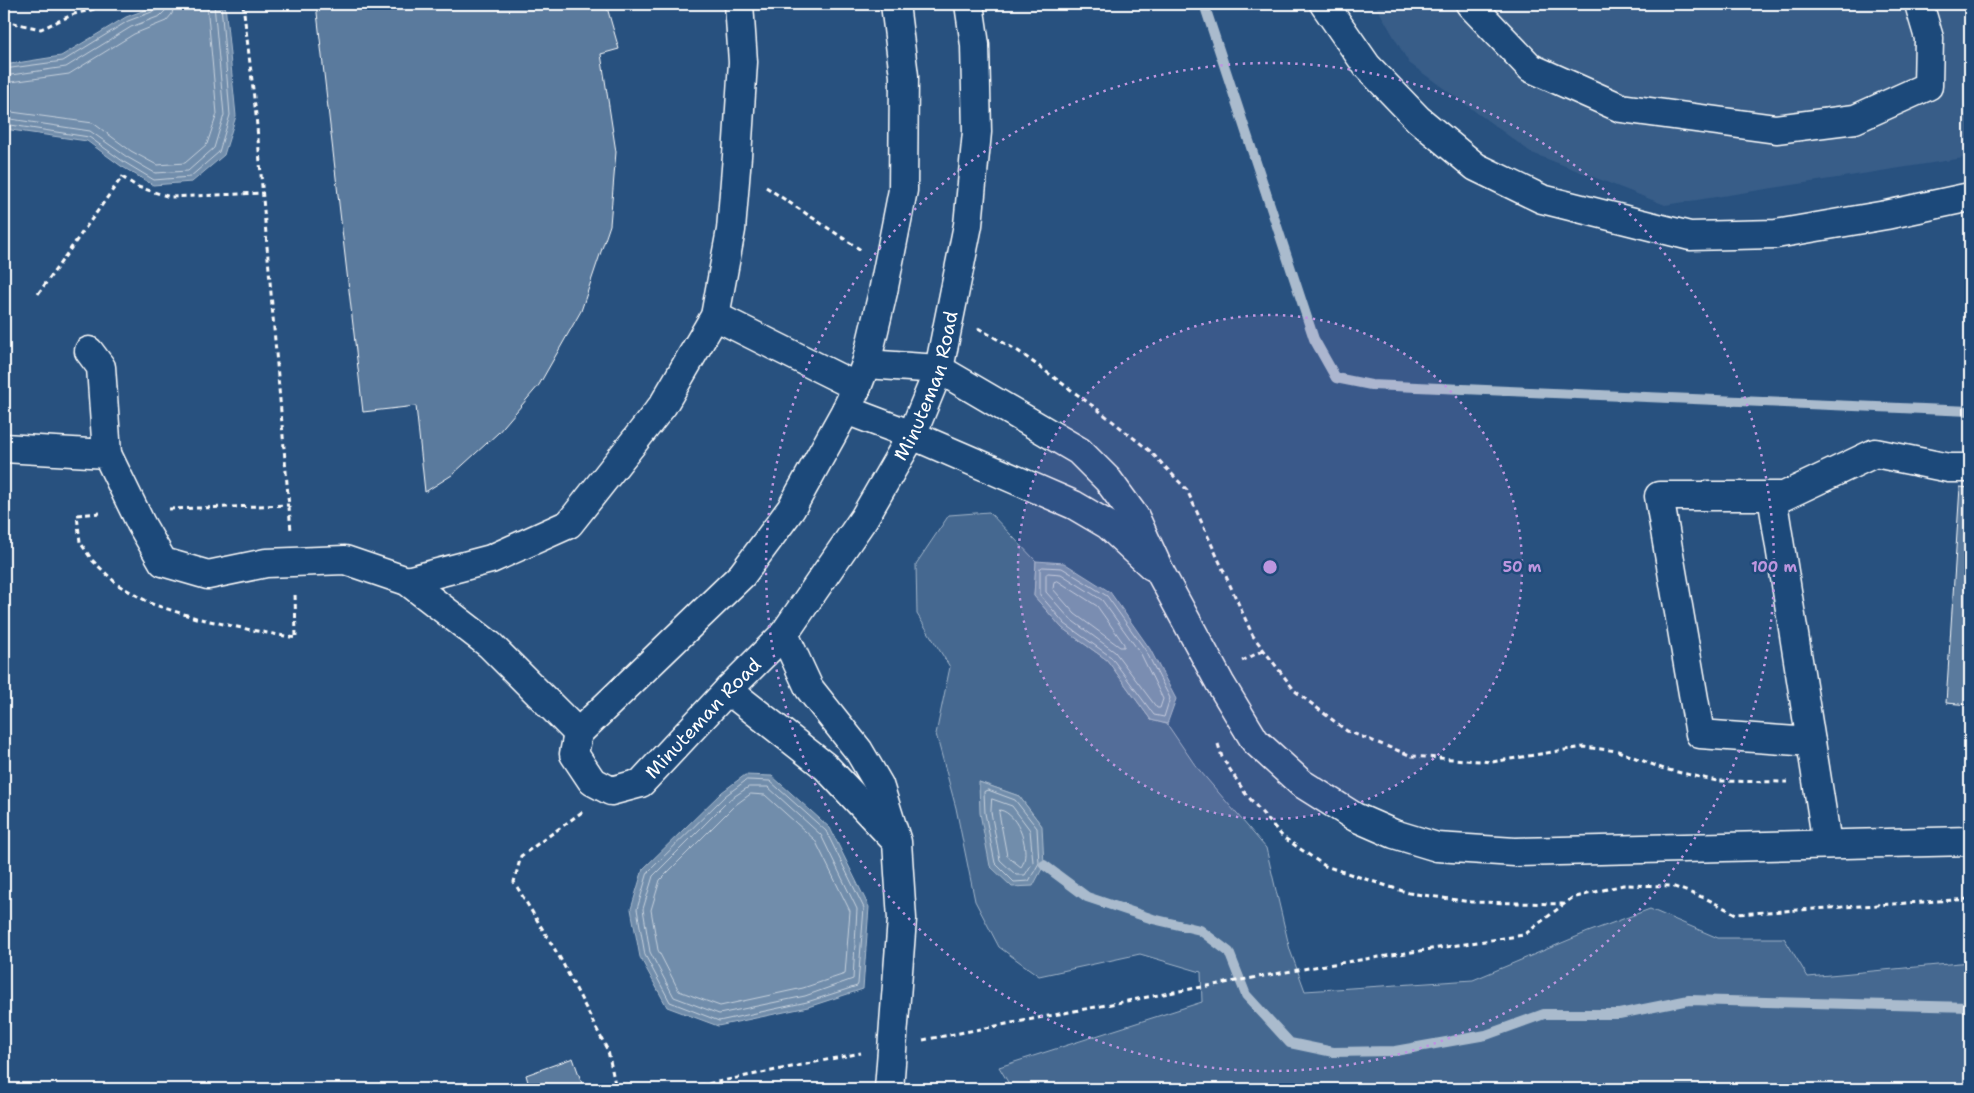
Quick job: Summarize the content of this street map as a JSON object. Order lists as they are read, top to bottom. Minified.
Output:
{"streets":{"street":["Minuteman Road"]},"rings":["50 m","100 m"]}
